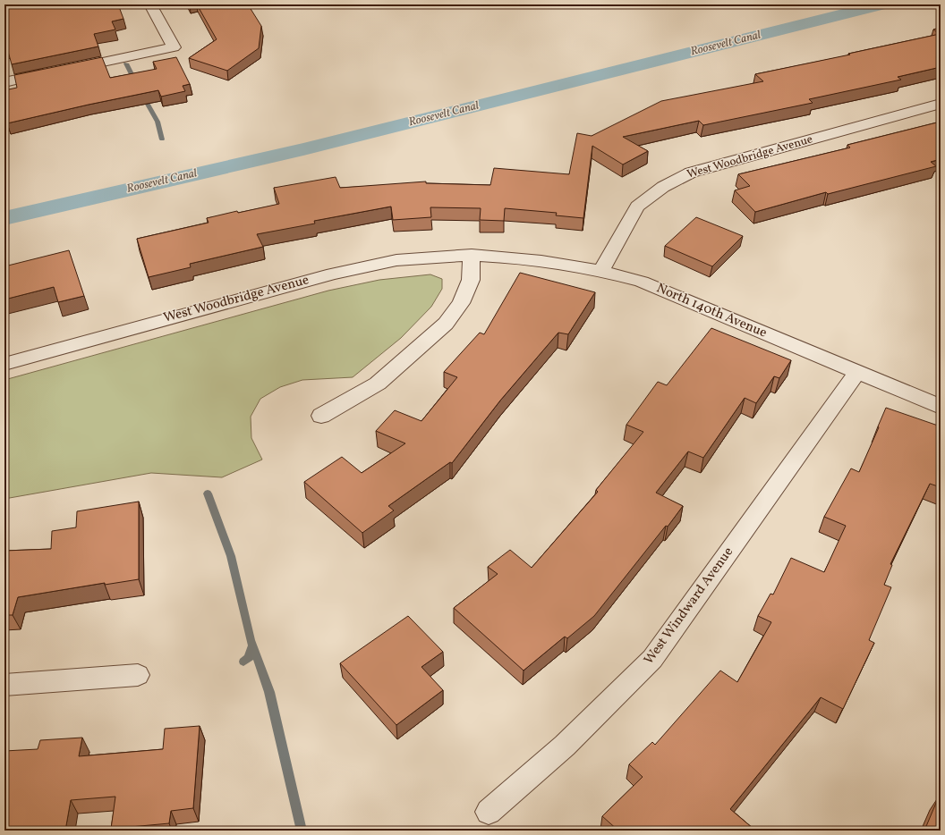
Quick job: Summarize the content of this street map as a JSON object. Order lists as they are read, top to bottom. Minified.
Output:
{"streets":{"street":["West Woodbridge Avenue","North 140th Avenue","West Windward Avenue"]},"crossings":[["West Woodbridge Avenue","North 140th Avenue"],["North 140th Avenue","West Windward Avenue"]],"water":["Roosevelt Canal"]}
